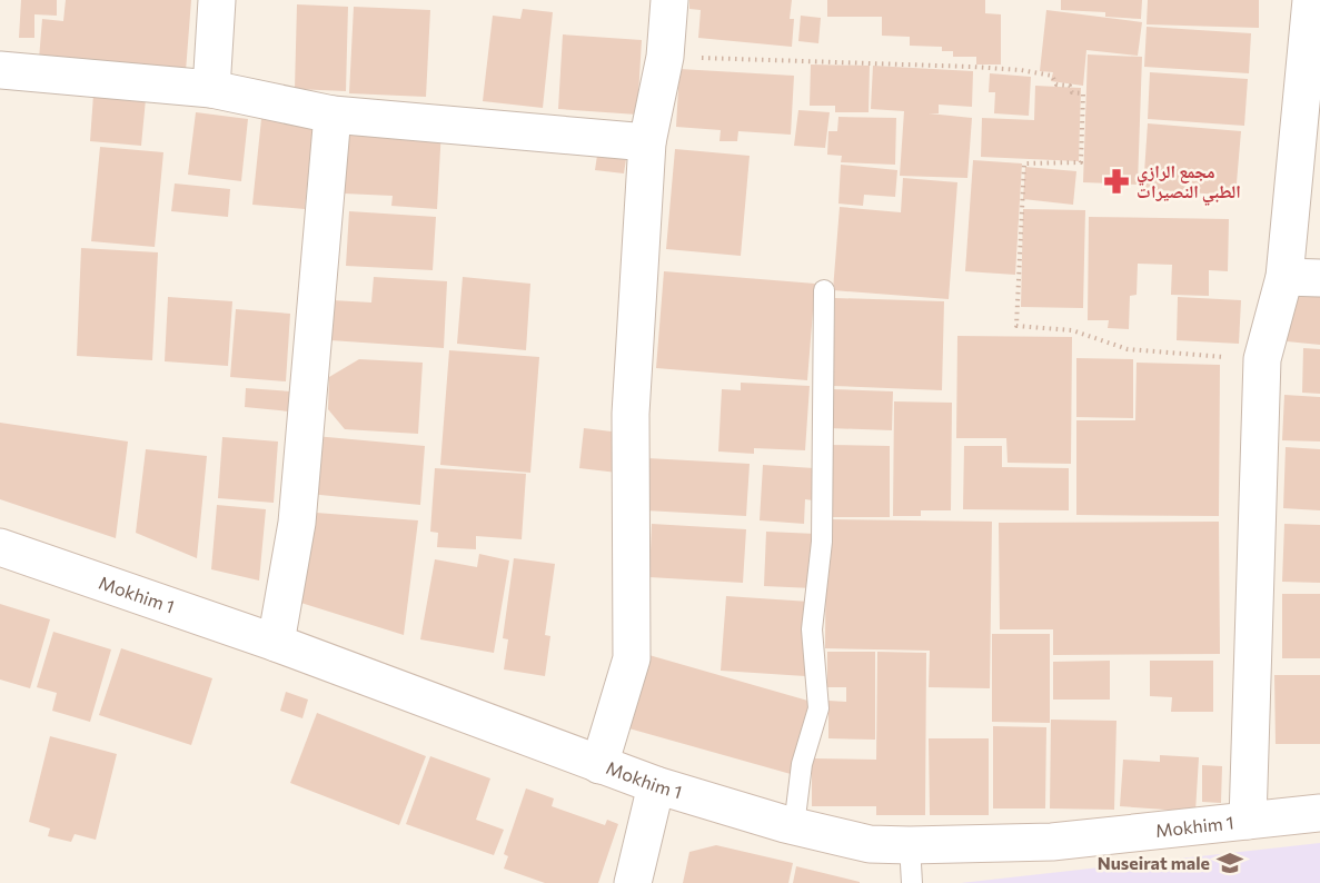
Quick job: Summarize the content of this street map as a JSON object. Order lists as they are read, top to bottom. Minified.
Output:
{"streets":{"street":["Mokhim 1"]},"places":{"pharmacy":["مجمع الرازي الطبي النصيرات"],"school or university":["Nuseirat male"]}}
